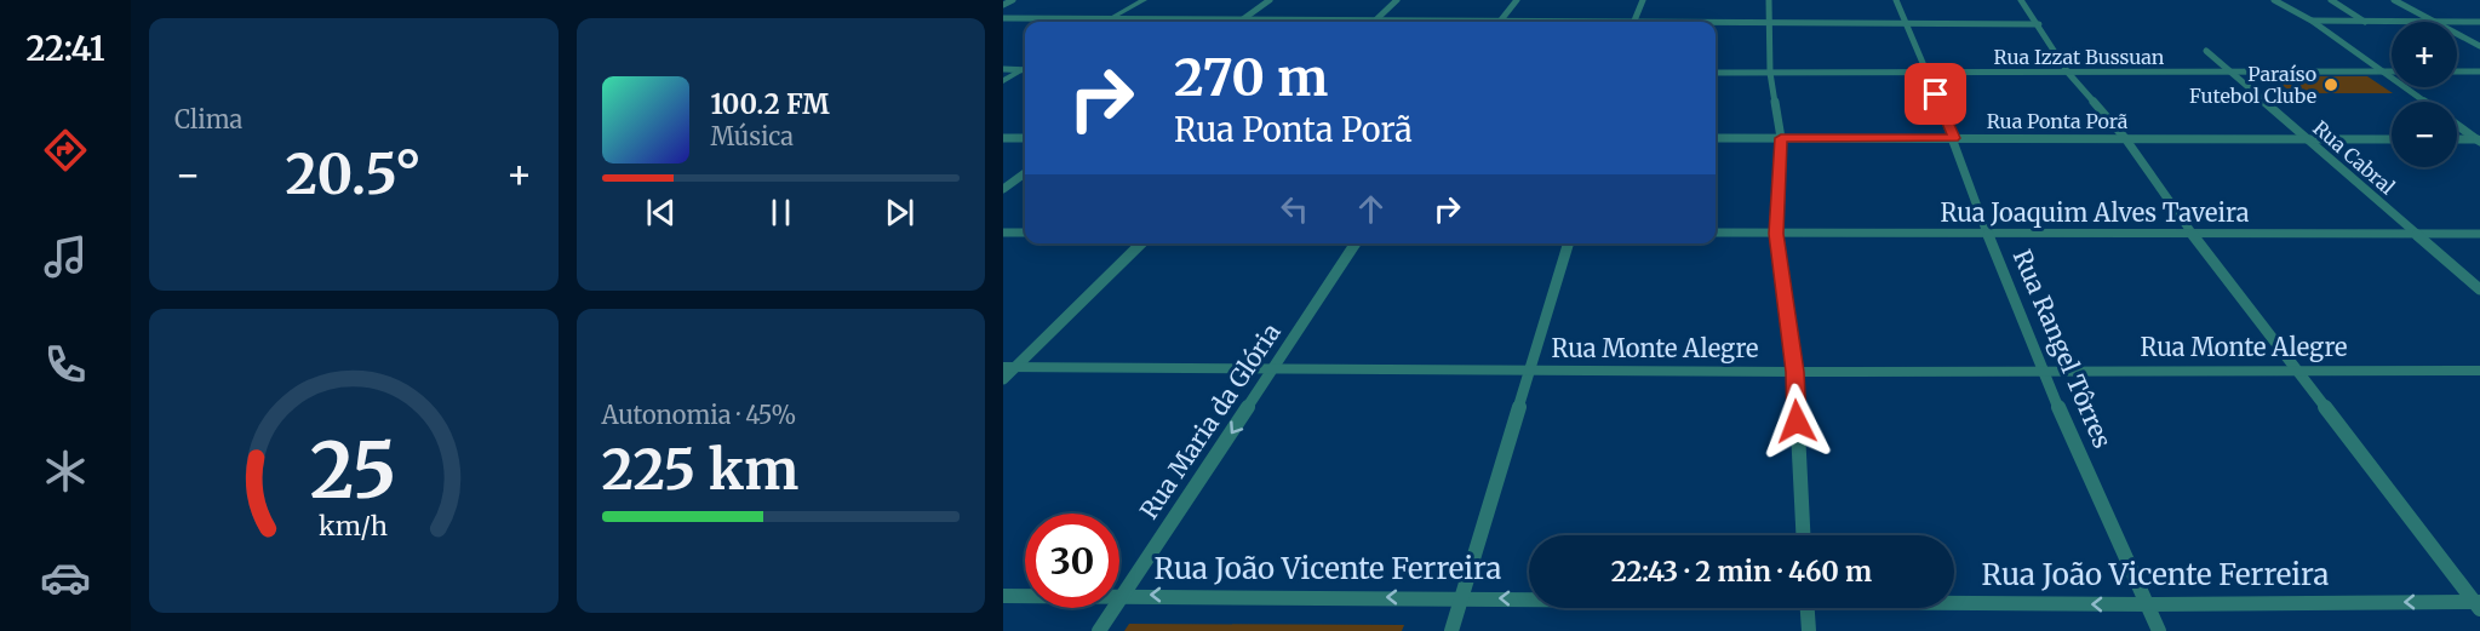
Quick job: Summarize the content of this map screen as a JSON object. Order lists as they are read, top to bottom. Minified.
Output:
{"streets":{"street":["Rua Izzat Bussuan","Rua Ponta Porã","Rua Cabral","Rua Joaquim Alves Taveira","Rua Monte Alegre","Rua Rangel Tôrres","Rua Maria da Glória","Rua João Vicente Ferreira"]},"crossings":[["Rua Izzat Bussuan","Rua Cabral"],["Rua Izzat Bussuan","Rua Rangel Tôrres"],["Rua Ponta Porã","Rua Cabral"],["Rua Ponta Porã","Rua Rangel Tôrres"],["Rua Cabral","Rua Joaquim Alves Taveira"],["Rua Joaquim Alves Taveira","Rua Rangel Tôrres"],["Rua Monte Alegre","Rua Rangel Tôrres"],["Rua Monte Alegre","Rua Maria da Glória"],["Rua Rangel Tôrres","Rua João Vicente Ferreira"],["Rua Maria da Glória","Rua João Vicente Ferreira"]],"one_way":["Rua Maria da Glória","Rua João Vicente Ferreira"],"places":["Paraíso Futebol Clube"],"page":{"tabs":"22:41","tile":["Clima",["Autonomia · 45%","225 km"]],"map_buttons":["+","−"],"turn":["270 m","Rua Ponta Porã"],"song":["100.2 FM","Música"],"heat":["−","20.5°","+"],"limit":"30","trip":"22:43 · 2 min · 460 m","gauge":["25","km/h"]}}
